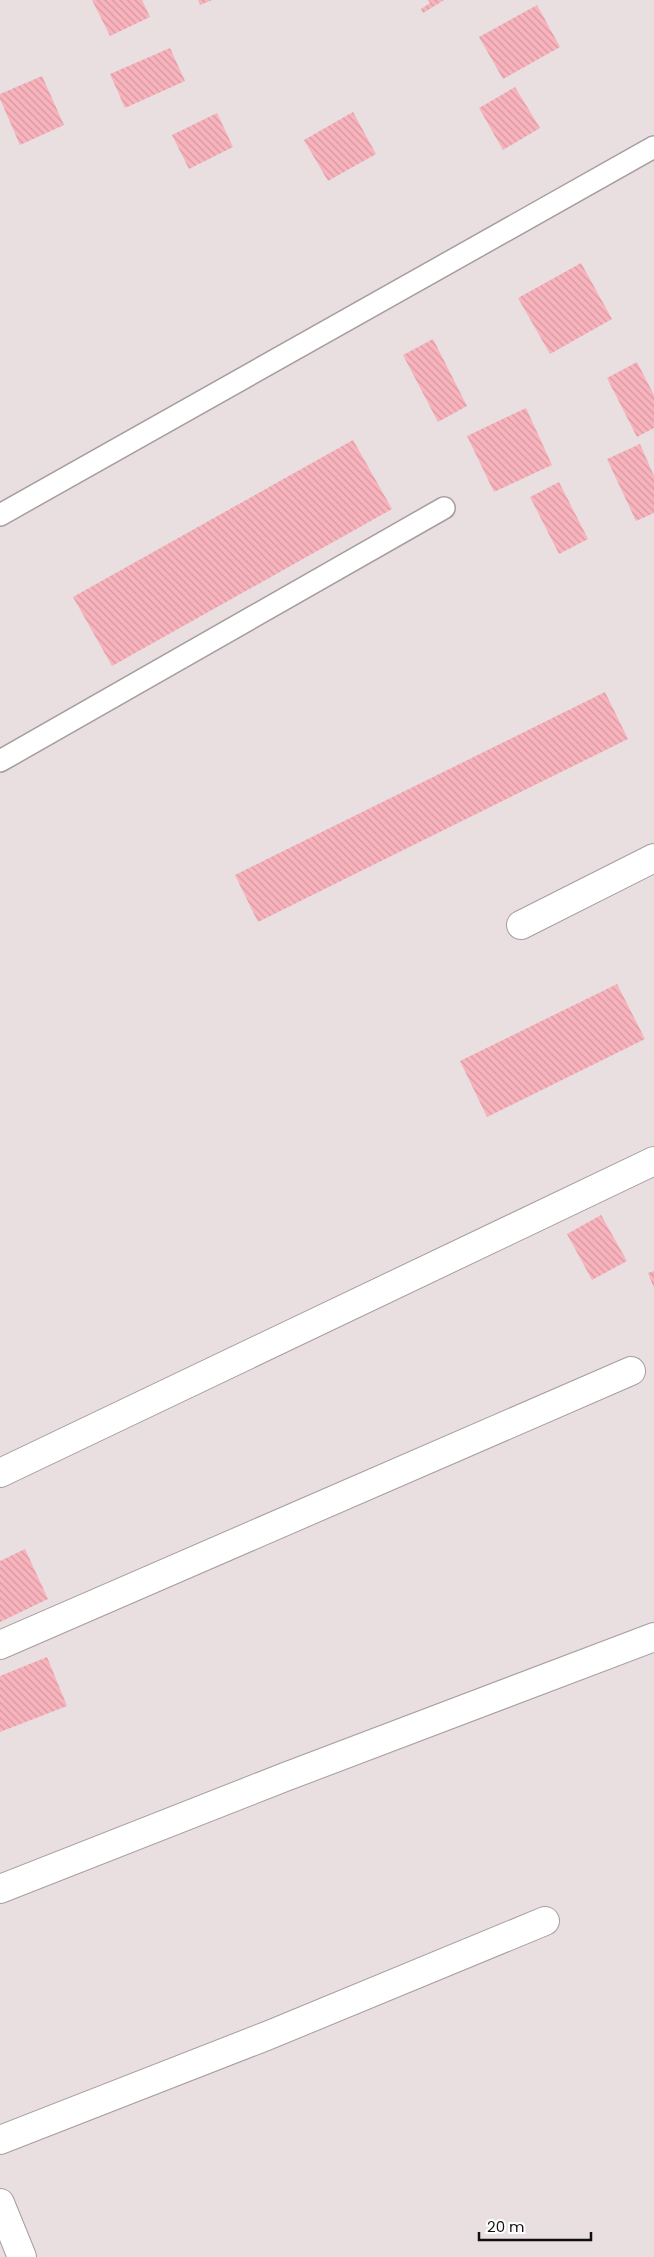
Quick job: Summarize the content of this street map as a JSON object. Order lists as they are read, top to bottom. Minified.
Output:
{"scale_bar":"20 m"}
